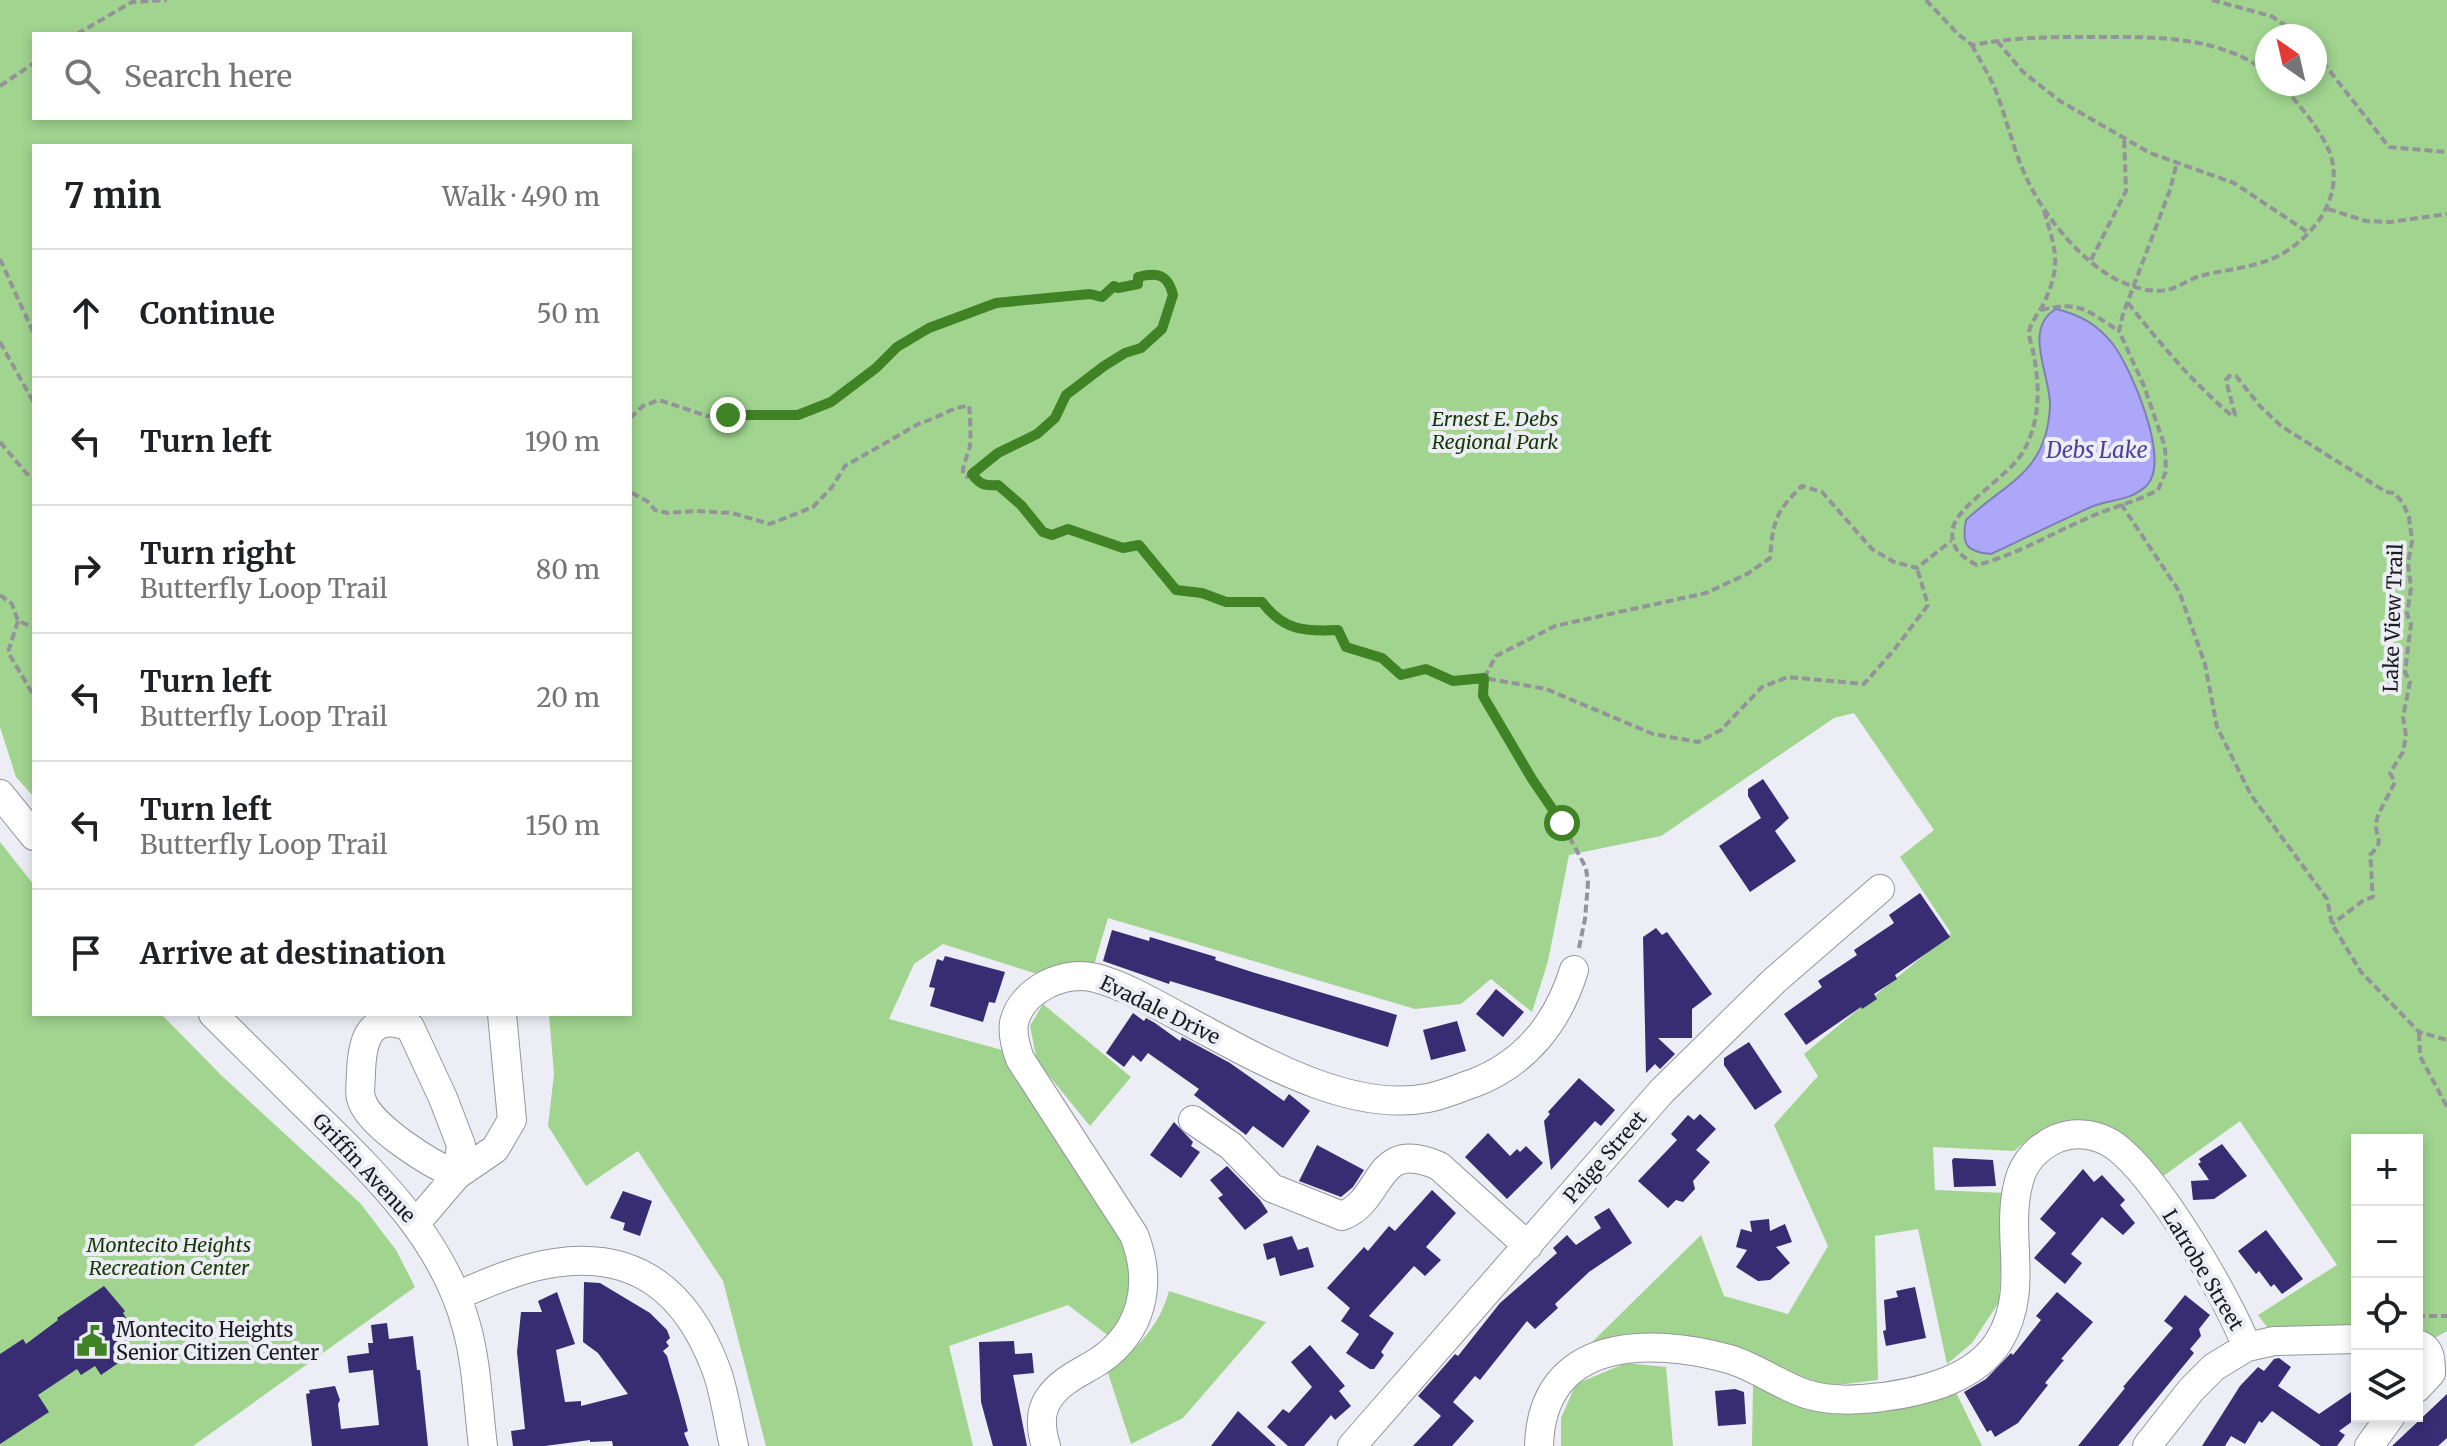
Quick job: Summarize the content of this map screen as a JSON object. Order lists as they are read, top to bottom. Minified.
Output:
{"streets":{"street":["Evadale Drive","Paige Street","Griffin Avenue","Latrobe Street"],"path":["Lake View Trail"]},"water":["Debs Lake"],"parks":["Ernest E. Debs Regional Park","Montecito Heights Recreation Center"],"places":{"public building":["Montecito Heights Senior Citizen Center"]},"north":"top left","page":{"search":"Search here","heading":["7 min","Walk · 490 m"],"list":[["Continue","50 m"],["Turn left","190 m"],["Turn right","Butterfly Loop Trail","80 m"],["Turn left","Butterfly Loop Trail","20 m"],["Turn left","Butterfly Loop Trail","150 m"],"Arrive at destination"],"map_buttons":["+","−"]}}
